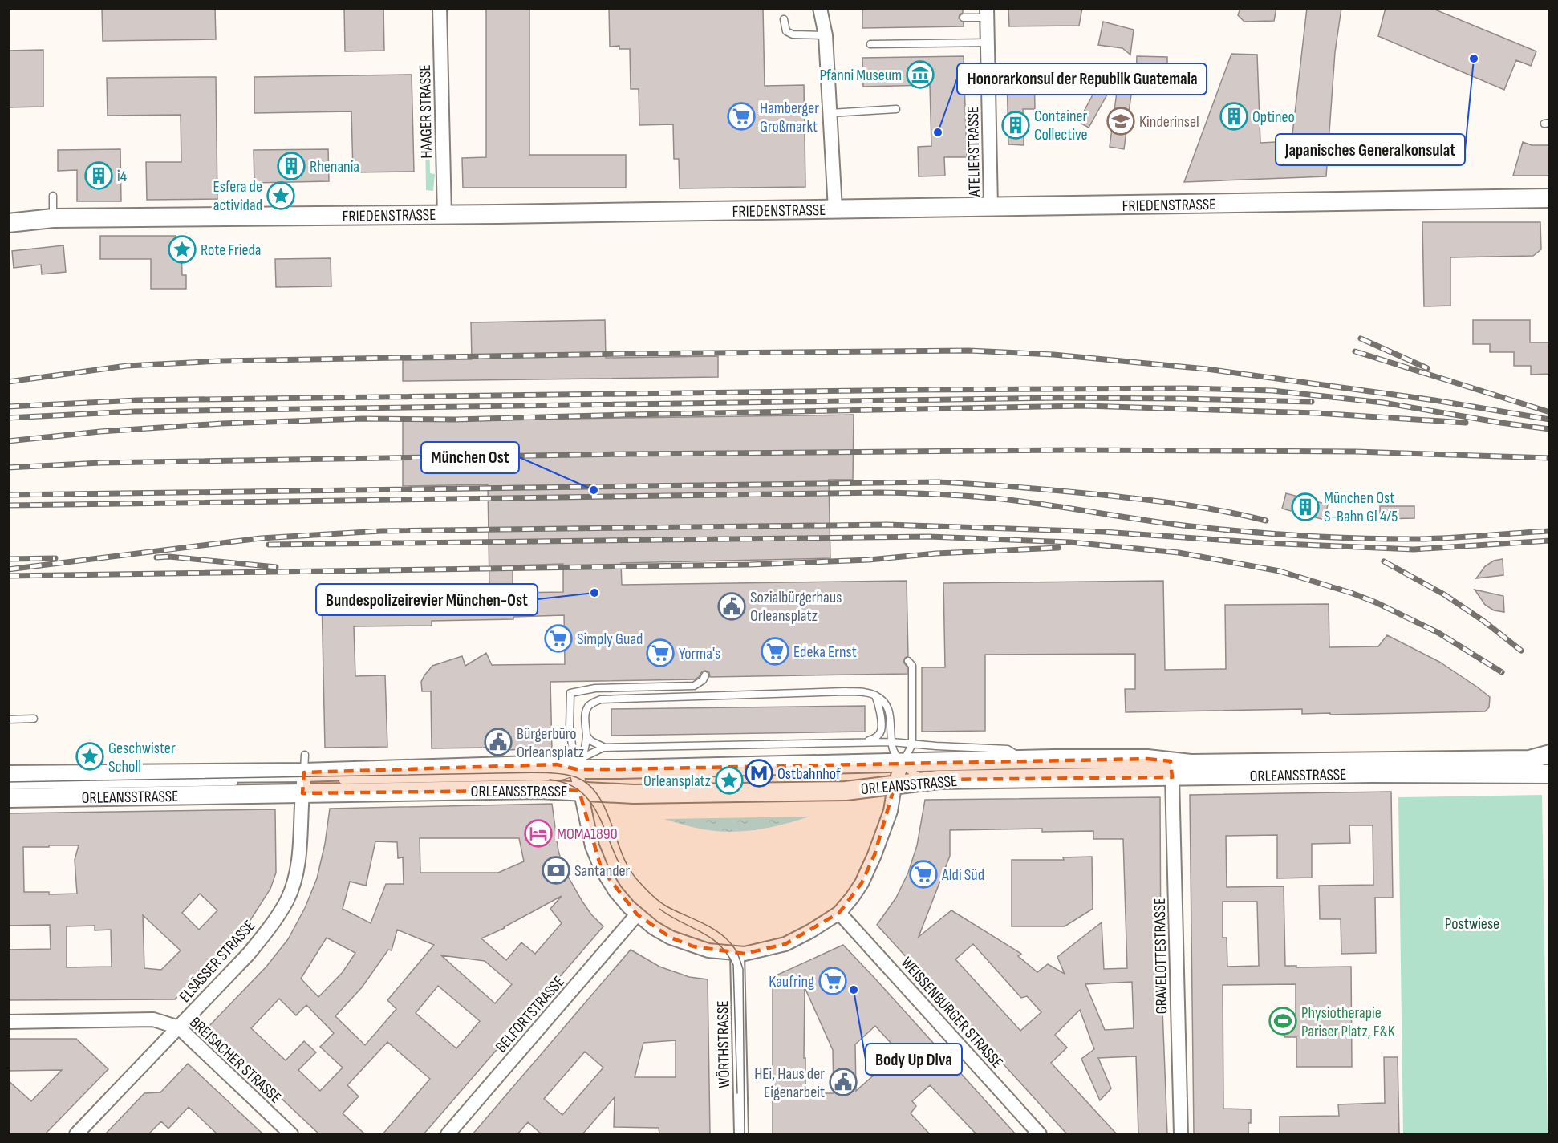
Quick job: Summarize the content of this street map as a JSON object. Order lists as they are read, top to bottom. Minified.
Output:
{"streets":{"main road":["FRIEDENSTRASSE","ORLEANSSTRASSE"],"street":["HAAGER STRASSE","ATELIERSTRASSE","GRAVELOTTESTRASSE","ELSÄSSER STRASSE","WEISSENBURGER STRASSE","BELFORTSTRASSE","WÖRTHSTRASSE","BREISACHER STRASSE"]},"crossings":[["HAAGER STRASSE","FRIEDENSTRASSE"],["ATELIERSTRASSE","FRIEDENSTRASSE"],["ORLEANSSTRASSE","GRAVELOTTESTRASSE"],["ORLEANSSTRASSE","ELSÄSSER STRASSE"],["ELSÄSSER STRASSE","BREISACHER STRASSE"]],"parks":["Postwiese"],"places":{"other":["Japanisches Generalkonsulat","Honorarkonsul der Republik Guatemala","München Ost","Bundespolizeirevier München-Ost","Body Up Diva"],"museum":["Pfanni Museum"],"supermarket":["Hamberger Großmarkt","Simply Guad","Edeka Ernst","Yorma's","Aldi Süd","Kaufring"],"building":["Optineo","Container Collective","Rhenania","i4","München Ost S-Bahn Gl 4/5"],"school or university":["Kinderinsel"],"place":["Esfera de actividad","Rote Frieda","Geschwister Scholl","Orleansplatz"],"public building":["Sozialbürgerhaus Orleansplatz","Bürgerbüro Orleansplatz","HEi, Haus der Eigenarbeit"],"metro station":["Ostbahnhof"],"hotel":["MOMA1890"],"bank":["Santander"],"sports":["Physiotherapie Pariser Platz, F&K"]}}
